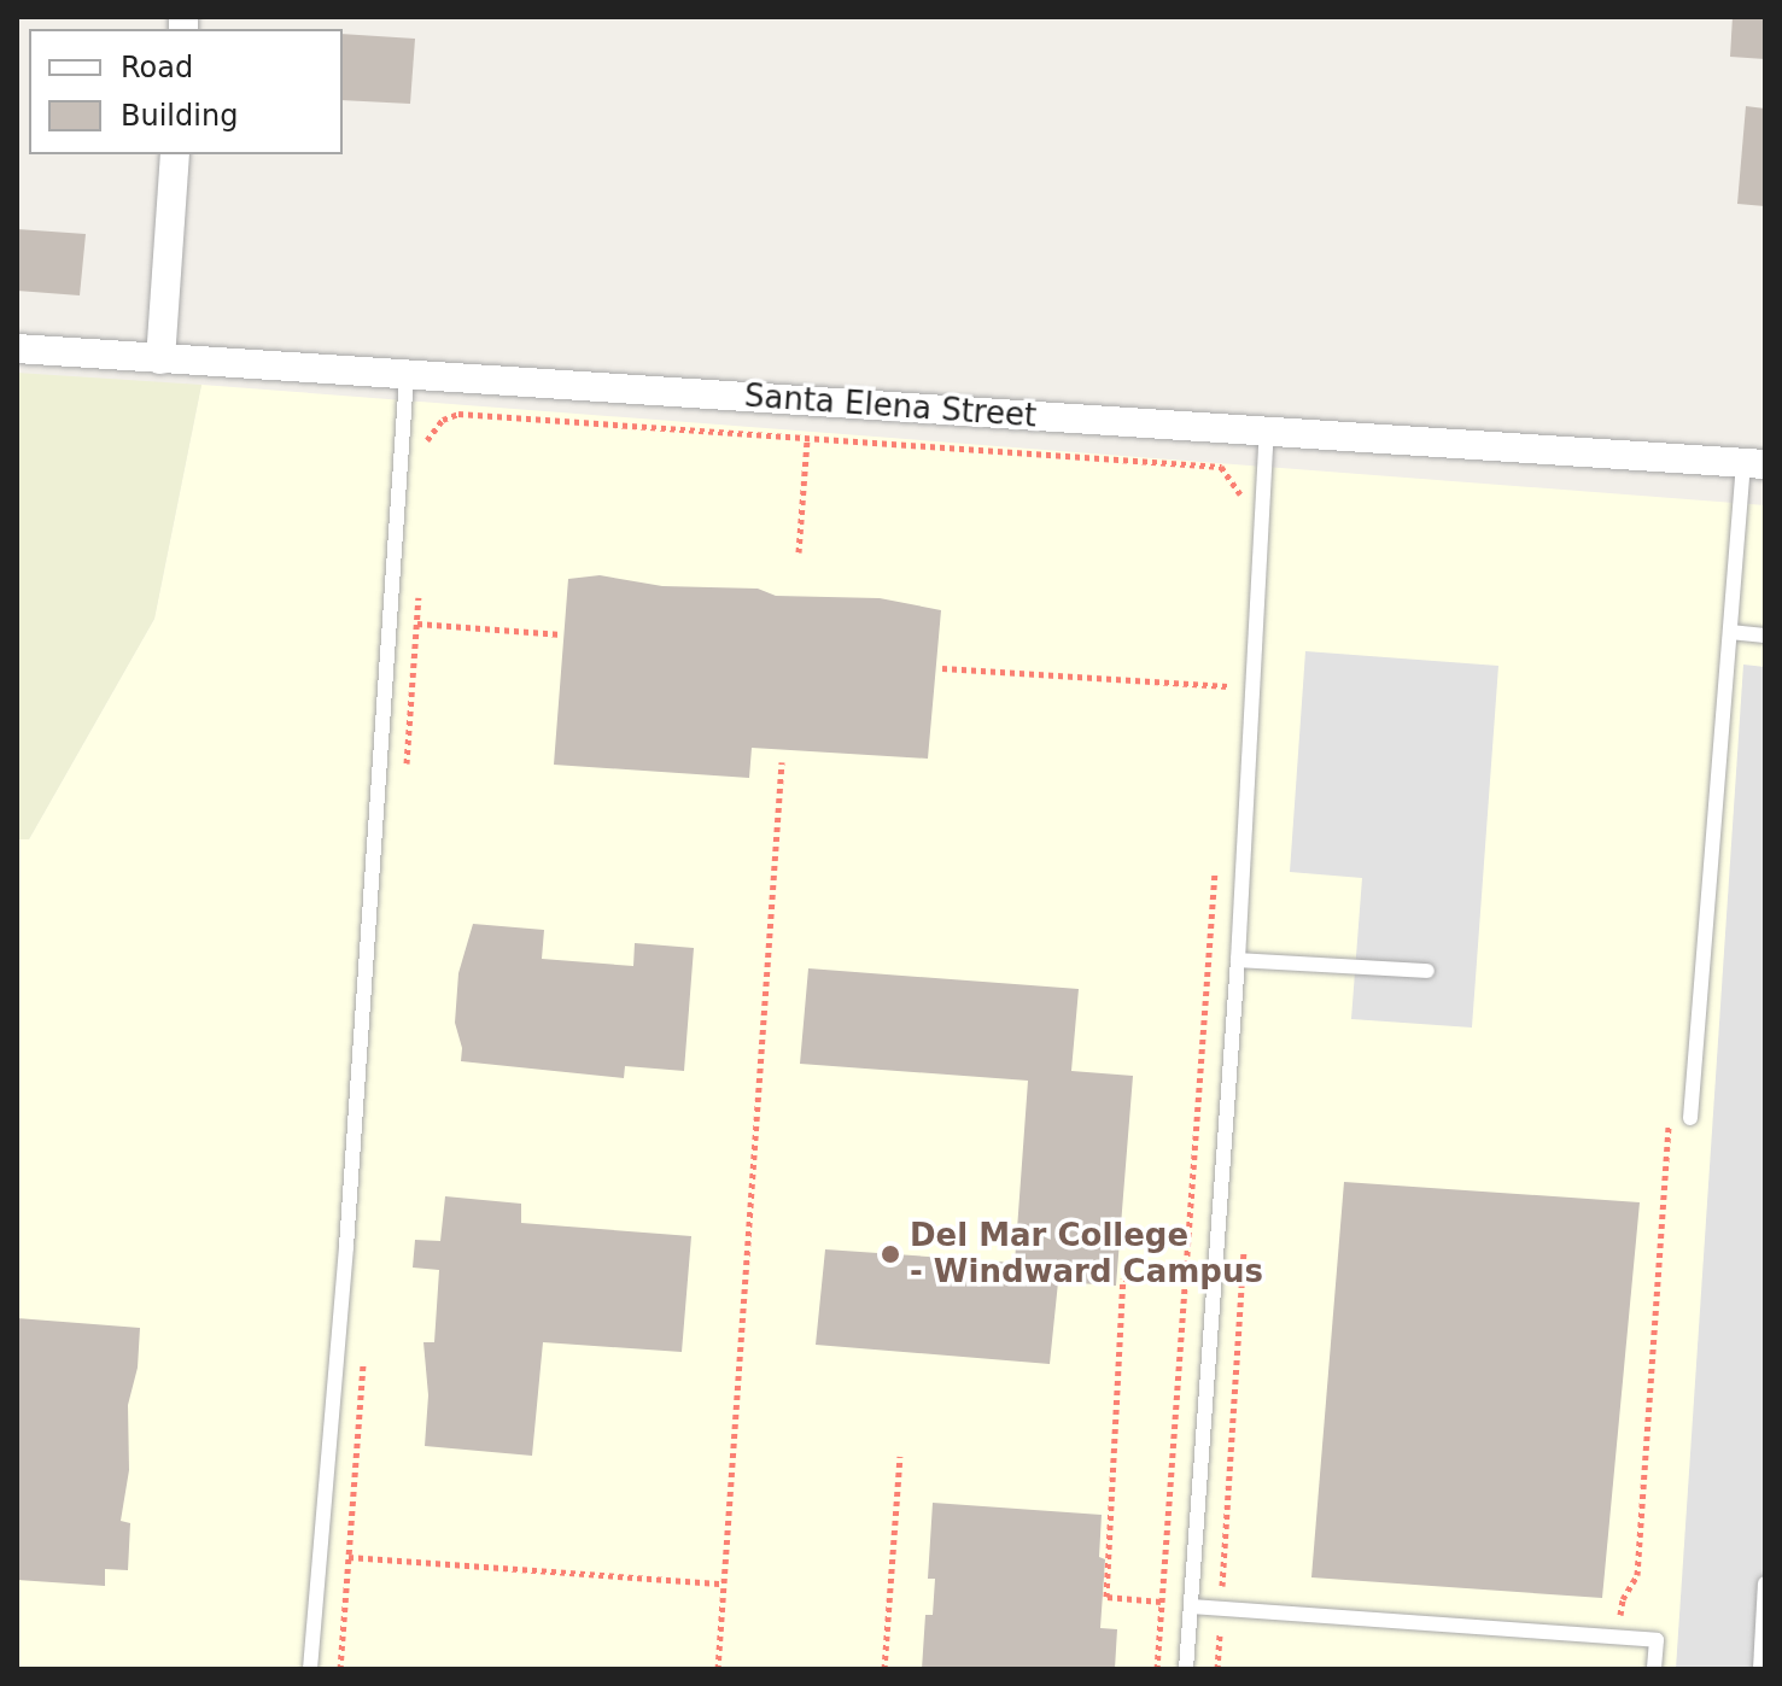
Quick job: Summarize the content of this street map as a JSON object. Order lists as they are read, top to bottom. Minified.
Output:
{"streets":{"street":["Santa Elena Street"]},"places":["Del Mar College - Windward Campus"],"legend":["Road","Building"]}
